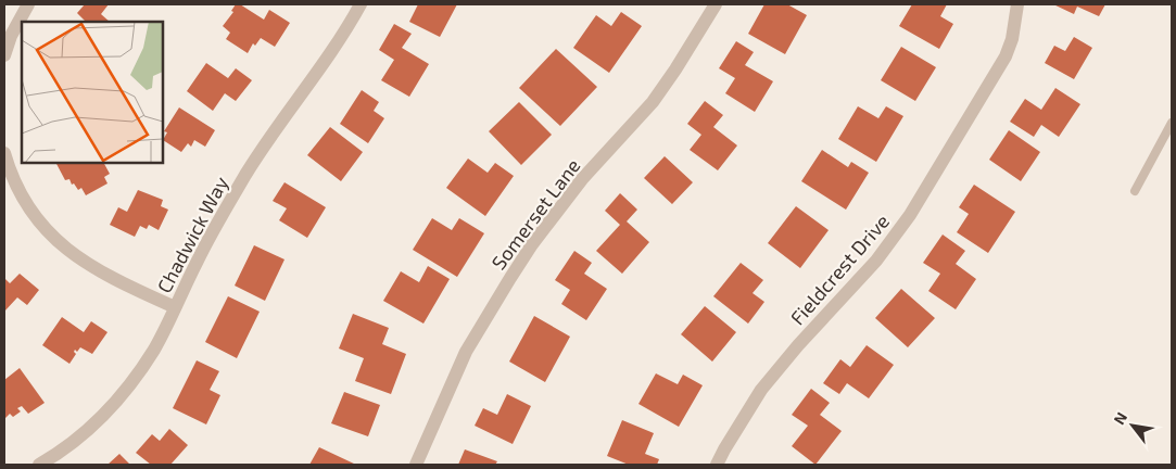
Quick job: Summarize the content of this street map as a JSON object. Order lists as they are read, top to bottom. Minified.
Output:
{"streets":{"street":["Somerset Lane","Chadwick Way","Fieldcrest Drive"]},"north":"top left"}
